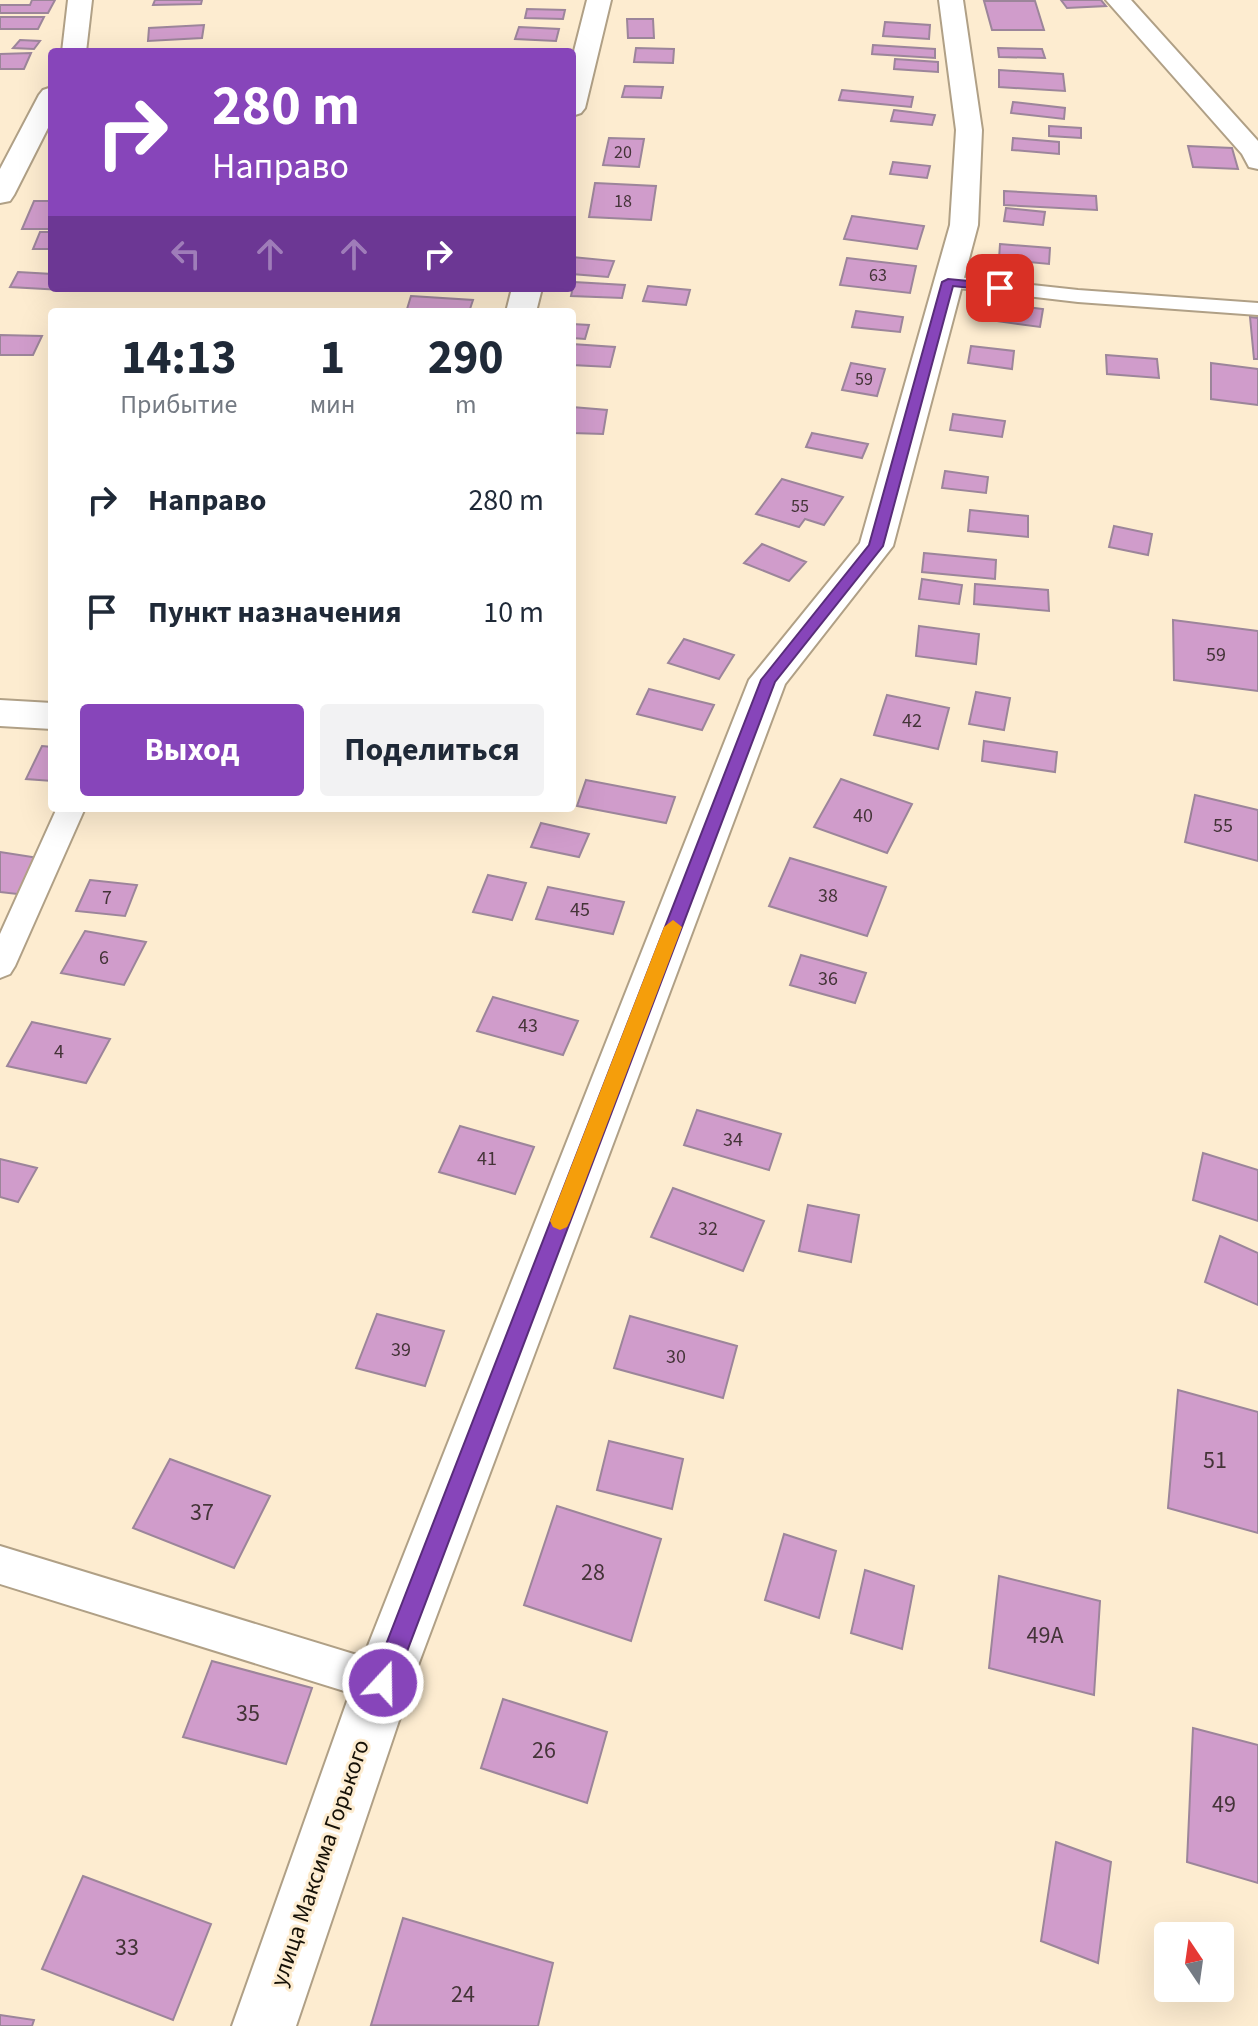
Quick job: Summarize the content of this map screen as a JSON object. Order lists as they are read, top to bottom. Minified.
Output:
{"streets":{"street":["улица Максима Горького"]},"house_numbers":["20","18","63","59","55","59","42","40","55","38","7","45","6","36","43","4","34","41","32","39","30","51","37","28","49А","35","26","49","33","24"],"north":"top","page":{"turn":["280 m","Направо"],"eta":["14:13","Прибытие","1","мин","290","m"],"list":[{"name":"Направо","value":"280 m"},{"name":"Пункт назначения","value":"10 m"}],"buttons":["Выход","Поделиться"]}}
